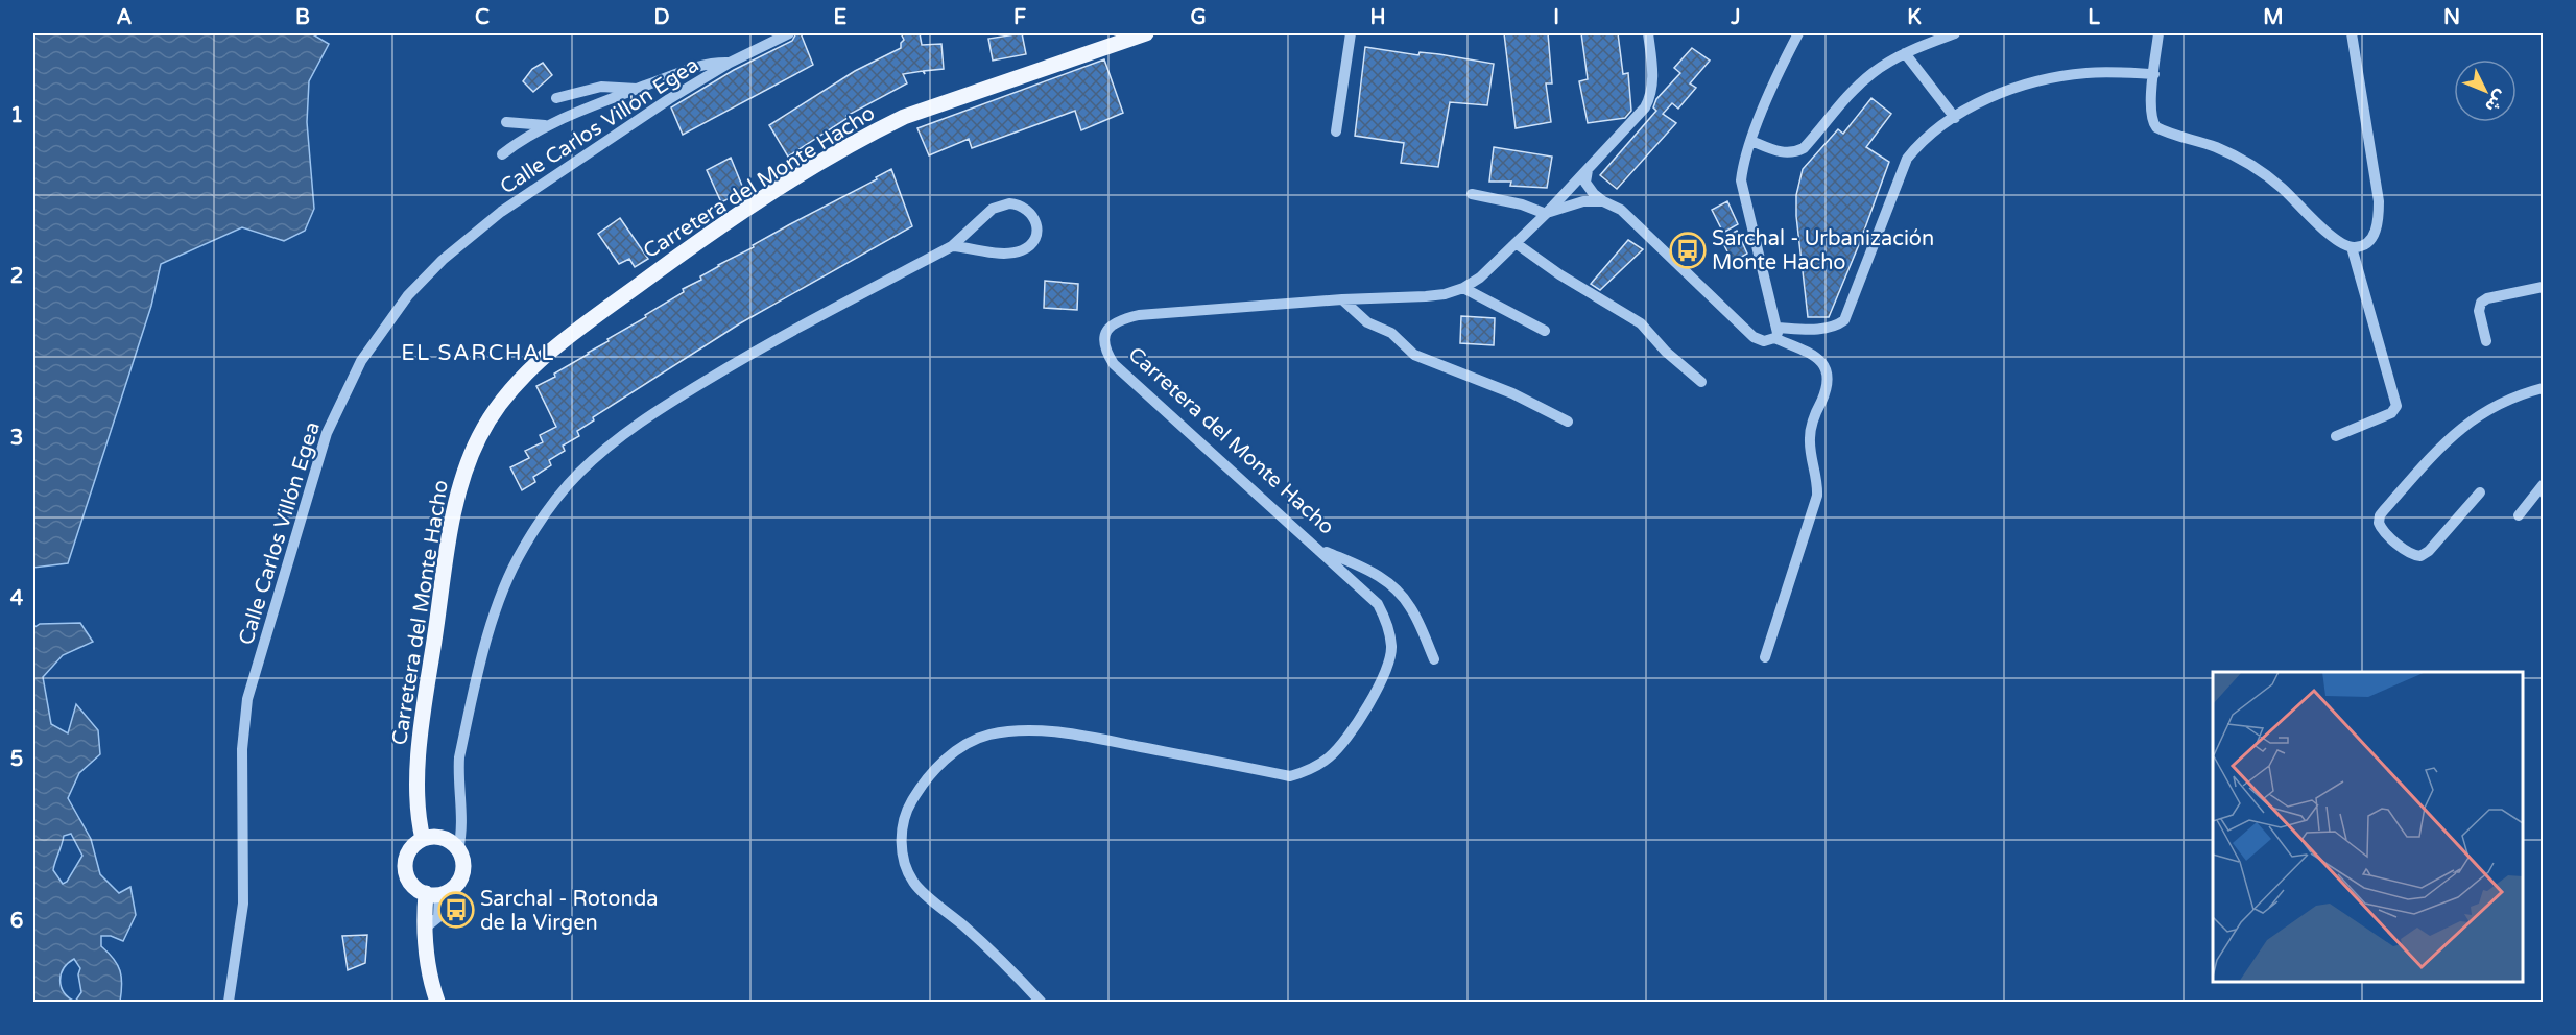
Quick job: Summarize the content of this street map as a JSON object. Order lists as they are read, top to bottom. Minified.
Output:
{"streets":{"main road":["Carretera del Monte Hacho"],"street":["Calle Carlos Villón Egea"]},"districts":["EL SARCHAL"],"places":{"bus stop":["Sarchal - Urbanización Monte Hacho","Sarchal - Rotonda de la Virgen"]},"north":"bottom right","grid":{"columns":["A","B","C","D","E","F","G","H","I","J","K","L","M","N"],"rows":["1","2","3","4","5","6"]}}
